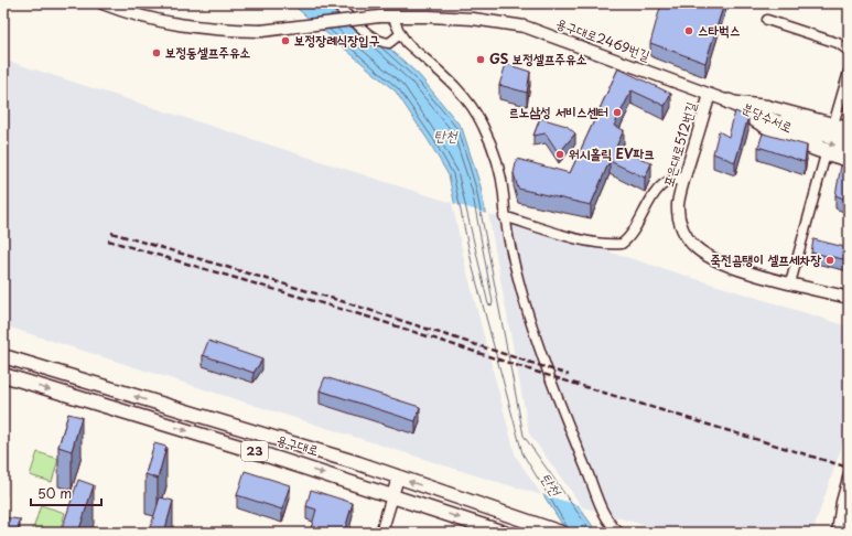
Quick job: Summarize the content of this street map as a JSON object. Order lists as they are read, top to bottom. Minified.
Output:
{"streets":{"highway":["분당수서로"],"main road":["용구대로","23"],"street":["용구대로2469번길","포은대로512번길"]},"crossings":[["용구대로2469번길","분당수서로"],["용구대로2469번길","포은대로512번길"]],"water":["탄천"],"places":["스타벅스","보정장례식장입구","보정동셀프주유소","GS 보정셀프주유소","르노삼성 서비스센터","워시홀릭 EV파크","죽전곰탱이 셀프세차장"],"scale_bar":"50 m"}
